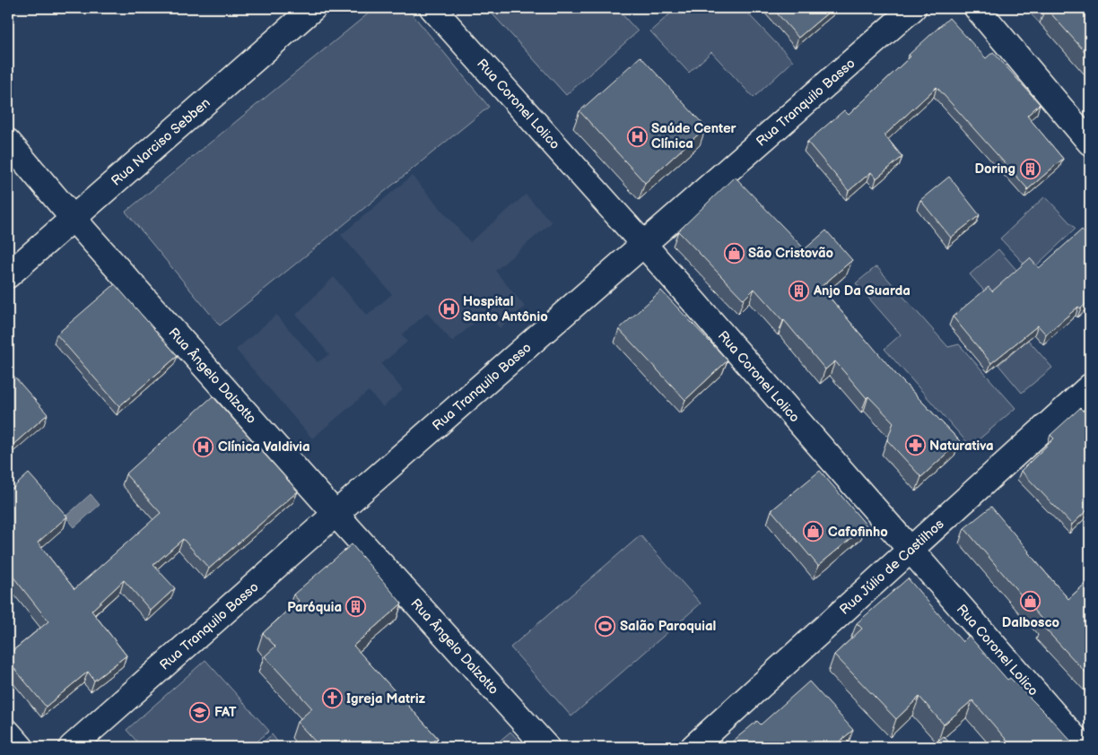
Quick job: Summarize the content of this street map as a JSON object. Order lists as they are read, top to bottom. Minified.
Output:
{"streets":{"street":["Rua Tranquilo Basso","Rua Coronel Lolico","Rua Narciso Sebben","Rua Ângelo Dalzotto","Rua Júlio de Castilhos"]},"crossings":[["Rua Tranquilo Basso","Rua Coronel Lolico"],["Rua Tranquilo Basso","Rua Ângelo Dalzotto"],["Rua Coronel Lolico","Rua Júlio de Castilhos"],["Rua Narciso Sebben","Rua Ângelo Dalzotto"]],"places":{"hospital":["Saúde Center Clínica","Hospital Santo Antônio","Clínica Valdivia"],"building":["Doring","Anjo Da Guarda","Paróquia"],"shop":["São Cristovão","Cafofinho","Dalbosco"],"pharmacy":["Naturativa"],"sports":["Salão Paroquial"],"church":["Igreja Matriz"],"school or university":["FAT"]}}
